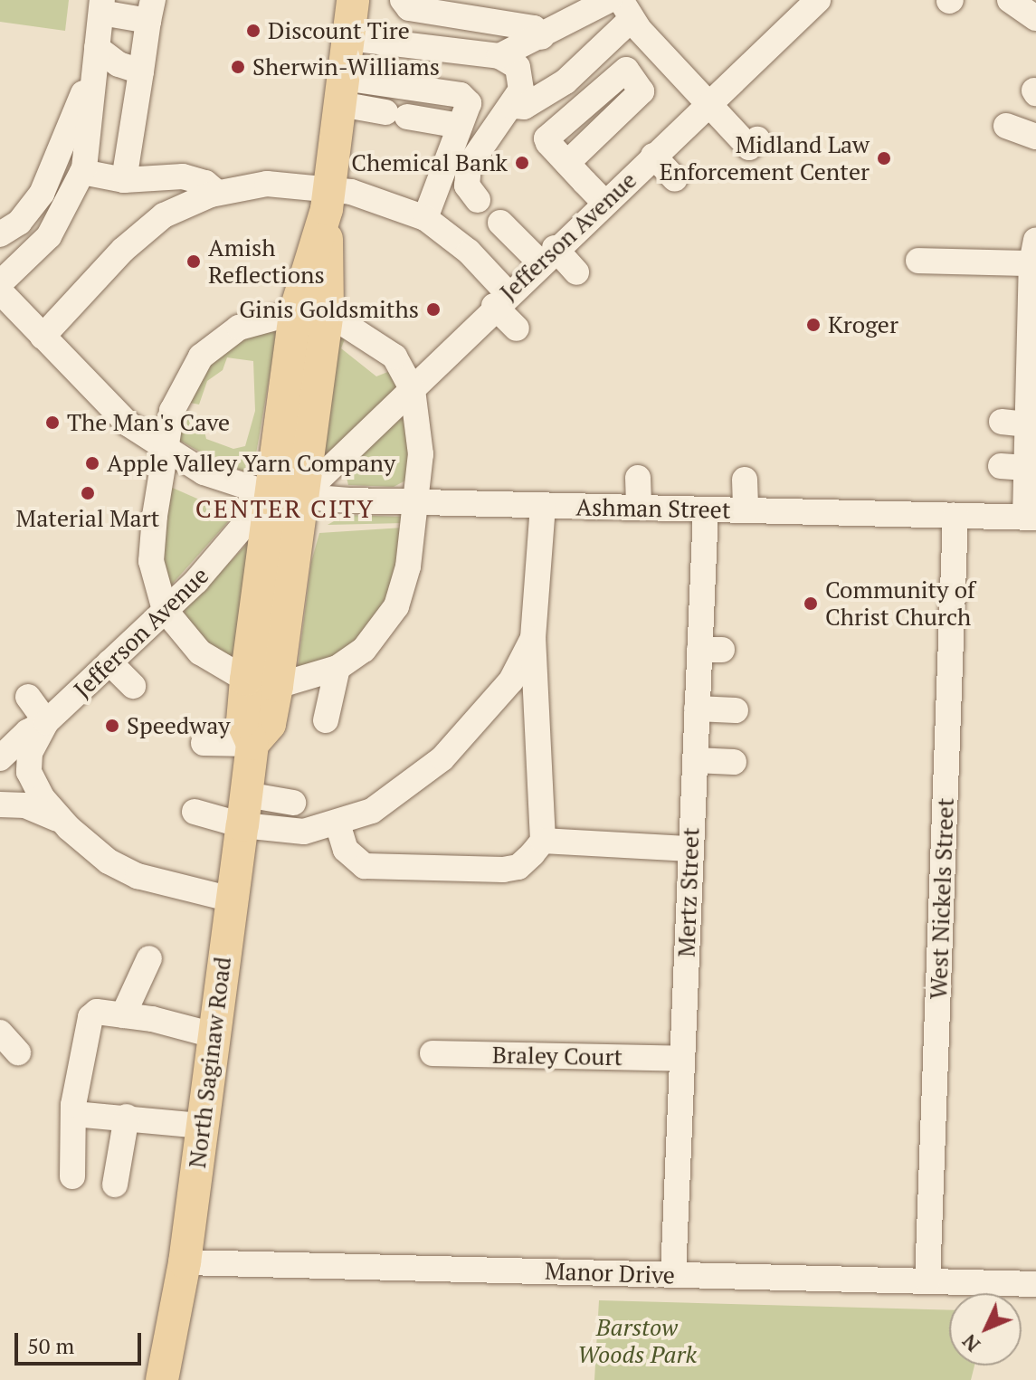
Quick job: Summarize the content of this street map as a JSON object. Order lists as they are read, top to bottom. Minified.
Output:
{"streets":{"main road":["North Saginaw Road"],"street":["Jefferson Avenue","Ashman Street","Mertz Street","West Nickels Street","Braley Court","Manor Drive"]},"crossings":[["Jefferson Avenue","Ashman Street"],["Jefferson Avenue","North Saginaw Road"],["Ashman Street","Mertz Street"],["Ashman Street","West Nickels Street"],["Ashman Street","North Saginaw Road"],["Mertz Street","Braley Court"],["Mertz Street","Manor Drive"],["West Nickels Street","Manor Drive"],["North Saginaw Road","Manor Drive"]],"districts":["CENTER CITY"],"parks":["Barstow Woods Park"],"places":["Discount Tire","Sherwin-Williams","Midland Law Enforcement Center","Chemical Bank","Amish Reflections","Ginis Goldsmiths","Kroger","The Man's Cave","Apple Valley Yarn Company","Material Mart","Community of Christ Church","Speedway"],"scale_bar":"50 m","north":"bottom left"}
